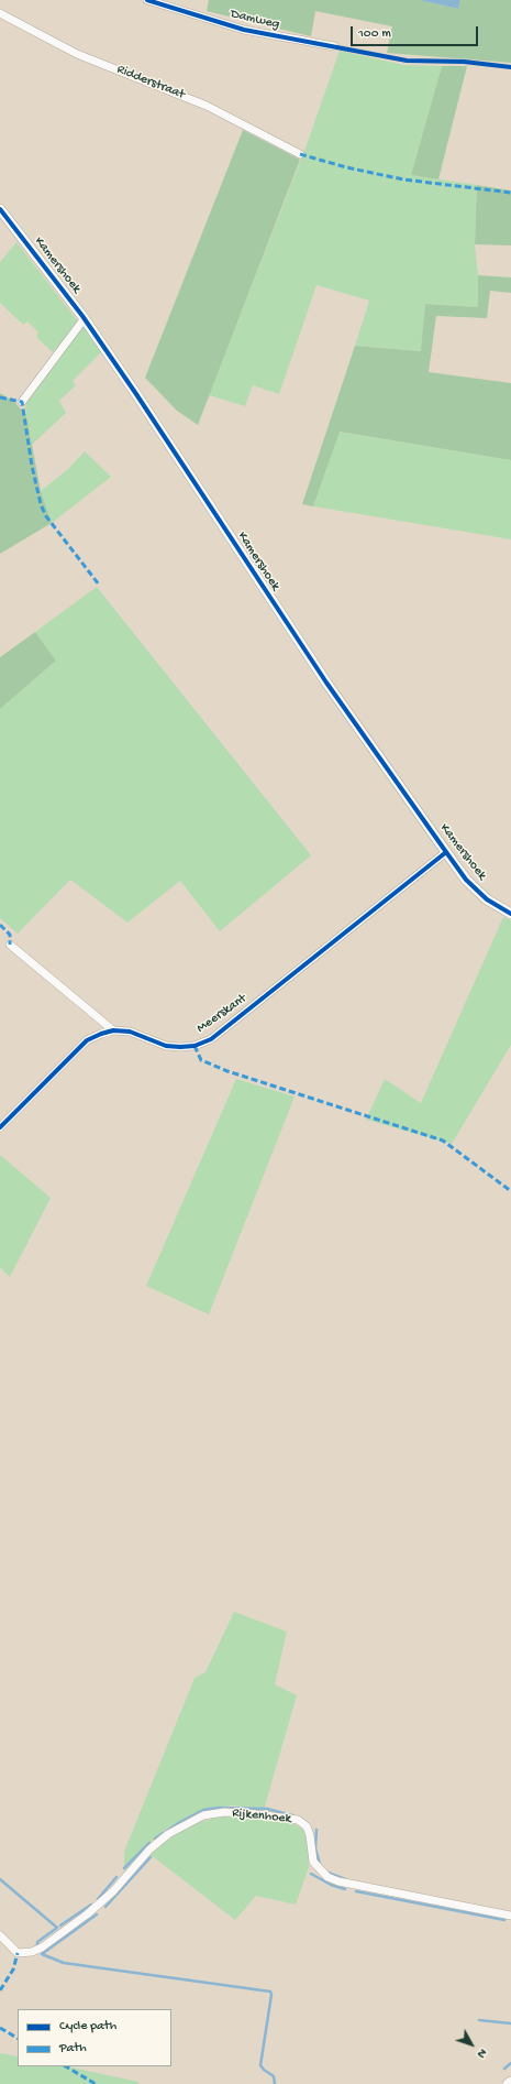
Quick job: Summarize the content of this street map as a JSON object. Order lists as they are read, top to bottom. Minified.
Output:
{"streets":{"street":["Damweg","Ridderstraat","Kamershoek","Meerskant","Rijkenhoek"]},"crossings":[["Kamershoek","Meerskant"]],"legend":["Cycle path","Path"],"scale_bar":"100 m","north":"bottom right"}
